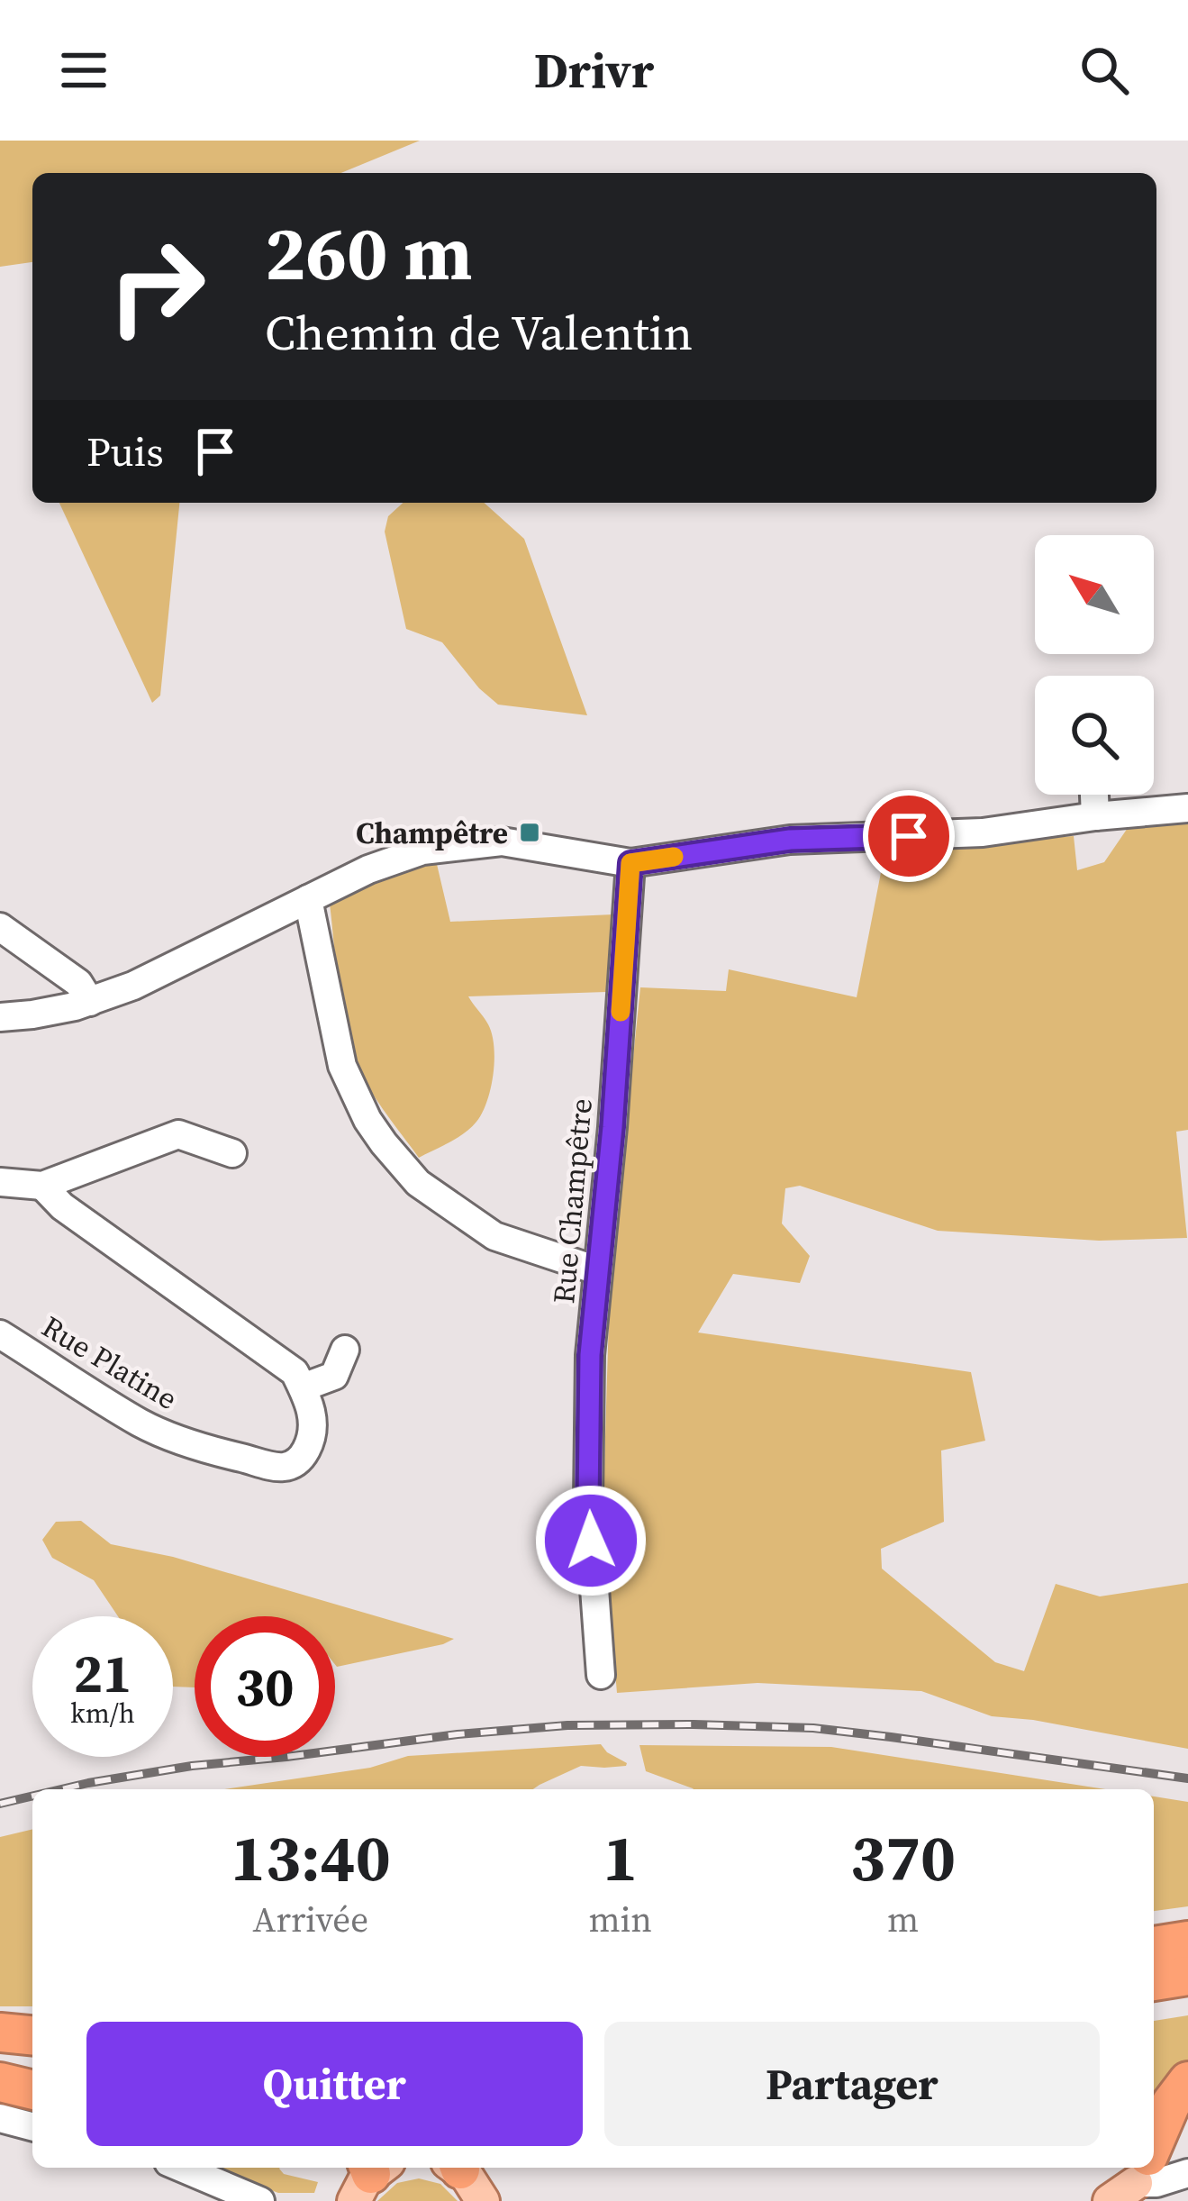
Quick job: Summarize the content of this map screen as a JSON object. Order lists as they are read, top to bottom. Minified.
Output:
{"streets":{"street":["Rue Champêtre","Rue Platine"]},"places":{"transit":["Champêtre"]},"north":"top left","page":{"header":"Drivr","turn":["260 m","Chemin de Valentin"],"then":"Puis","speed":"21 km/h","limit":"30","eta":["13:40","Arrivée","1","min","370","m"],"buttons":["Quitter","Partager"]}}
